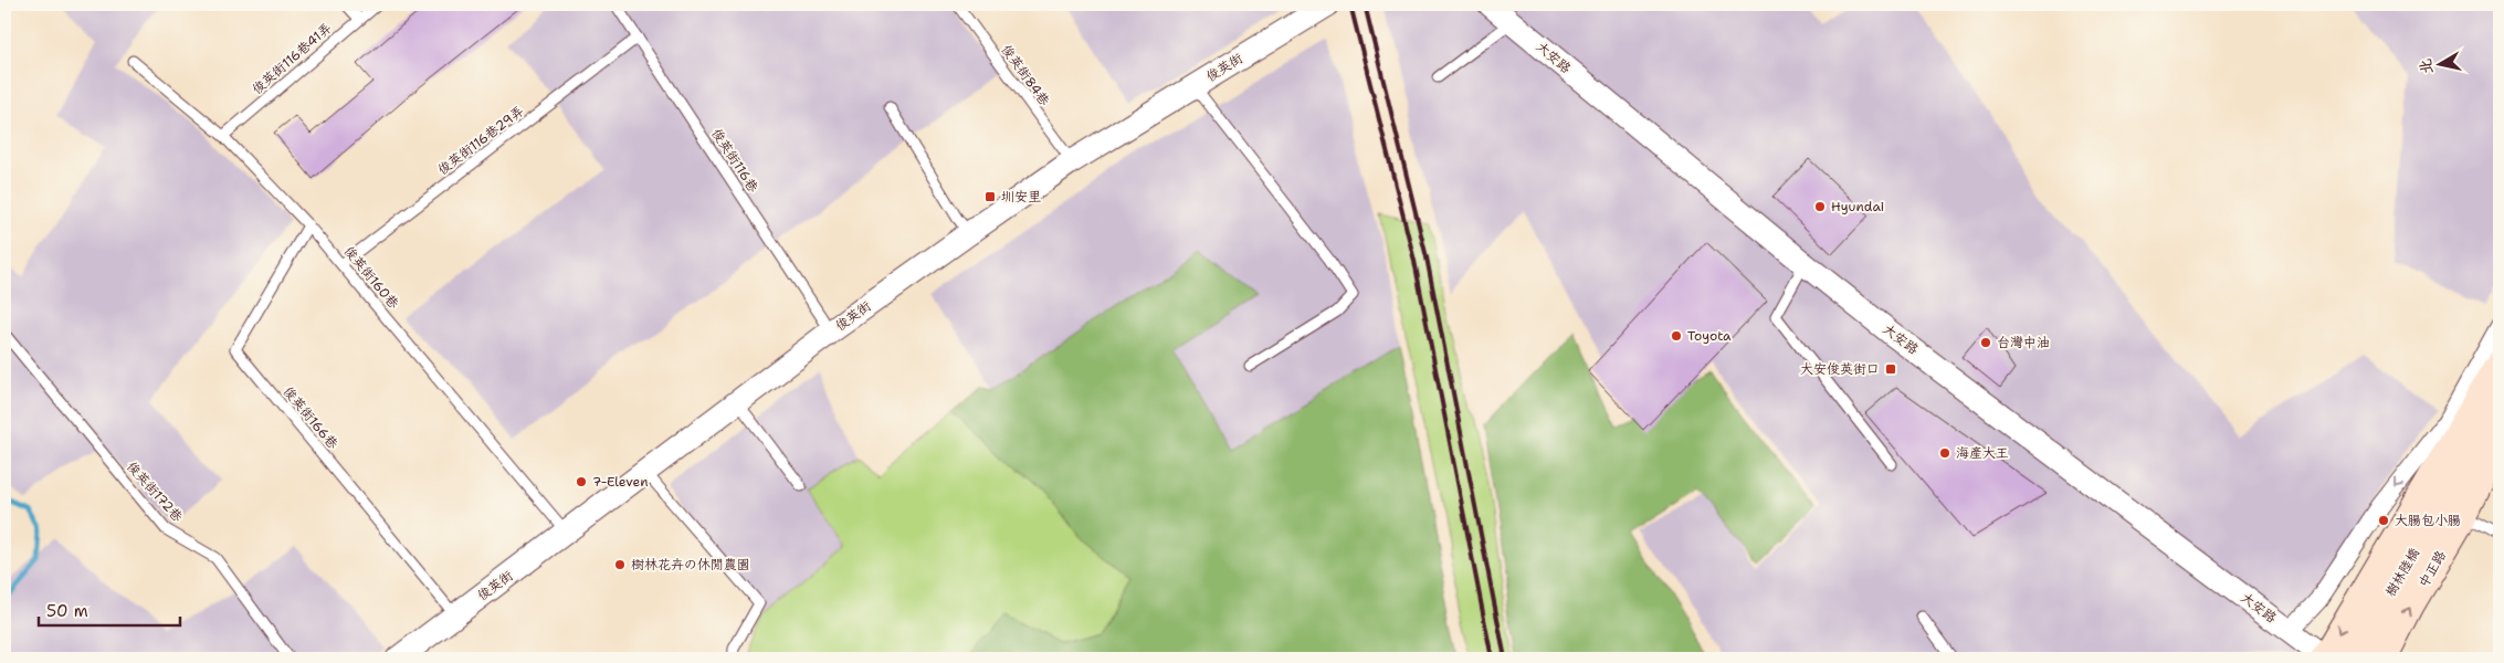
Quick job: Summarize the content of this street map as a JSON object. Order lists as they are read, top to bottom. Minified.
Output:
{"streets":{"main road":["中正路","樹林陸橋"],"street":["大安路","俊英街"],"lane":["俊英街116巷41弄","俊英街84巷","俊英街116巷29弄","俊英街116巷","俊英街160巷","俊英街166巷","俊英街172巷"]},"crossings":[["俊英街116巷41弄","俊英街160巷"],["俊英街","俊英街84巷"],["俊英街","俊英街116巷"],["俊英街","俊英街160巷"],["俊英街","俊英街166巷"],["俊英街116巷29弄","俊英街116巷"],["俊英街116巷29弄","俊英街160巷"],["俊英街160巷","俊英街166巷"]],"one_way":["中正路"],"places":{"transit":["圳安里","大安俊英街口"],"other":["Hyundai","Toyota","台灣中油","海產大王","7-Eleven","大腸包小腸","樹林花卉の休閒農園"]},"scale_bar":"50 m","north":"left"}
